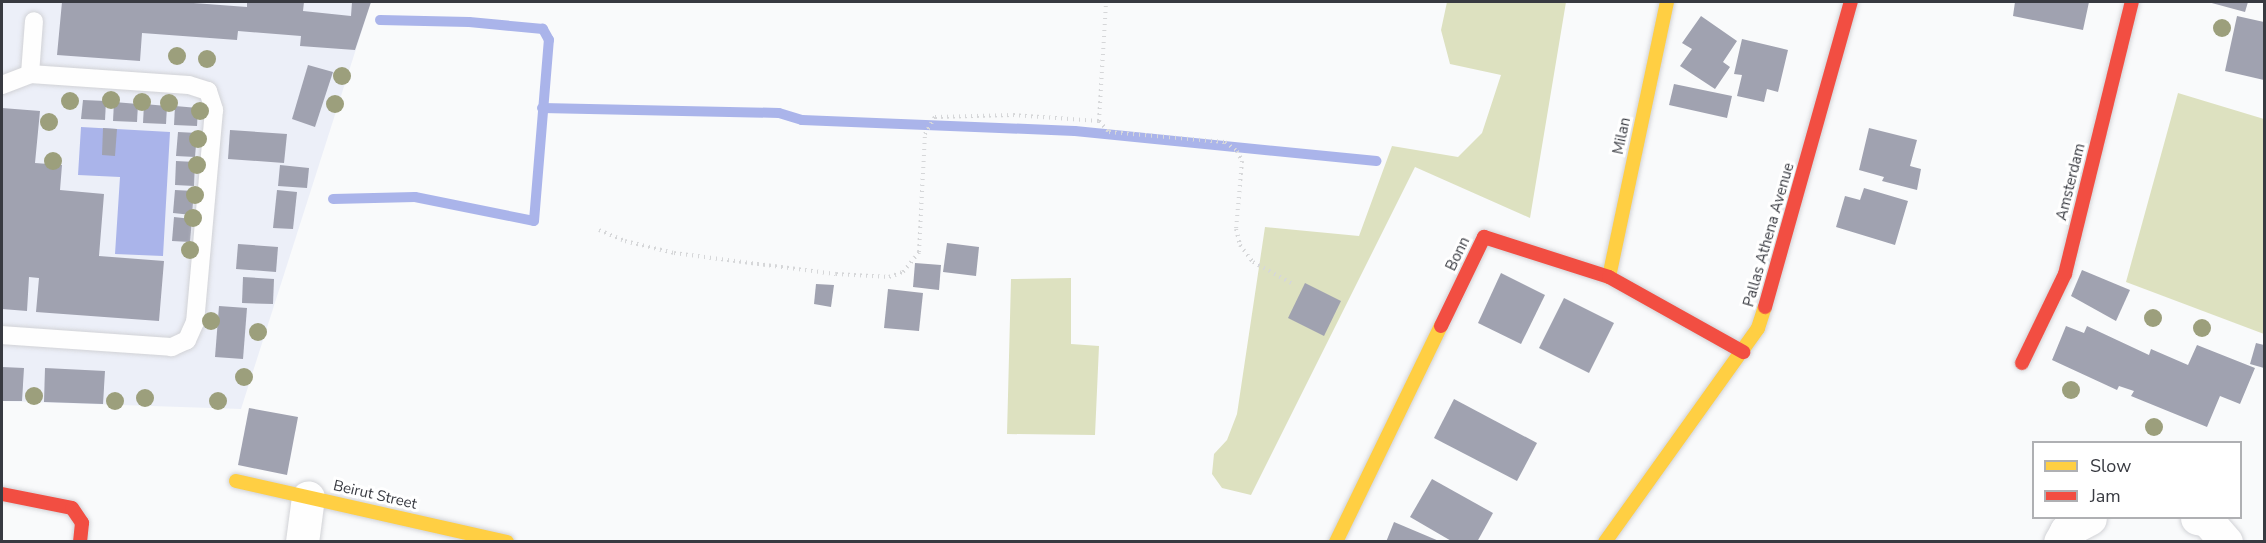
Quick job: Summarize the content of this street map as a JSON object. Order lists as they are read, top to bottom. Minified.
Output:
{"streets":{"street":["Milan","Amsterdam","Pallas Athena Avenue","Bonn","Beirut Street"]},"crossings":[["Milan","Bonn"],["Pallas Athena Avenue","Bonn"]],"legend":["Slow","Jam"]}
